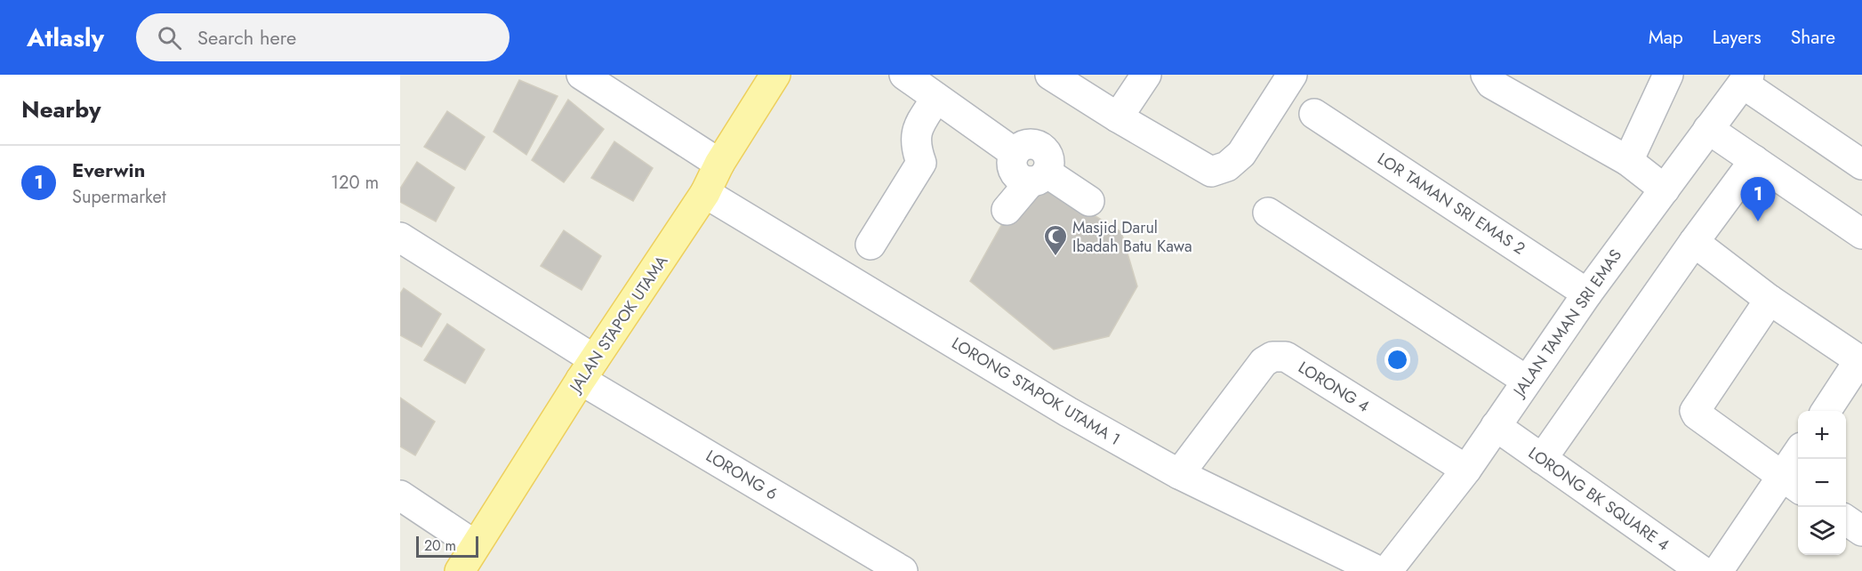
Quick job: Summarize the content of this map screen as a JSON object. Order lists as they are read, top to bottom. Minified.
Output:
{"streets":{"main road":["JALAN STAPOK UTAMA"],"street":["LOR TAMAN SRI EMAS 2","JALAN TAMAN SRI EMAS","LORONG 4","LORONG STAPOK UTAMA 1","LORONG 6","LORONG BK SQUARE 4"]},"crossings":[["LOR TAMAN SRI EMAS 2","JALAN TAMAN SRI EMAS"],["JALAN TAMAN SRI EMAS","LORONG 4"],["JALAN TAMAN SRI EMAS","LORONG BK SQUARE 4"],["JALAN STAPOK UTAMA","LORONG STAPOK UTAMA 1"],["JALAN STAPOK UTAMA","LORONG 6"],["LORONG 4","LORONG STAPOK UTAMA 1"]],"places":{"mosque":["Masjid Darul Ibadah Batu Kawa"]},"scale_bar":"20 m","page":{"header":"Atlasly","search":"Search here","nav":["Map","Layers","Share"],"heading":"Nearby","list":[{"mark":"1","name":"Everwin","note":"Supermarket","value":"120 m"}],"pins":"1","map_buttons":["+","−"],"scale":"20 m"}}
